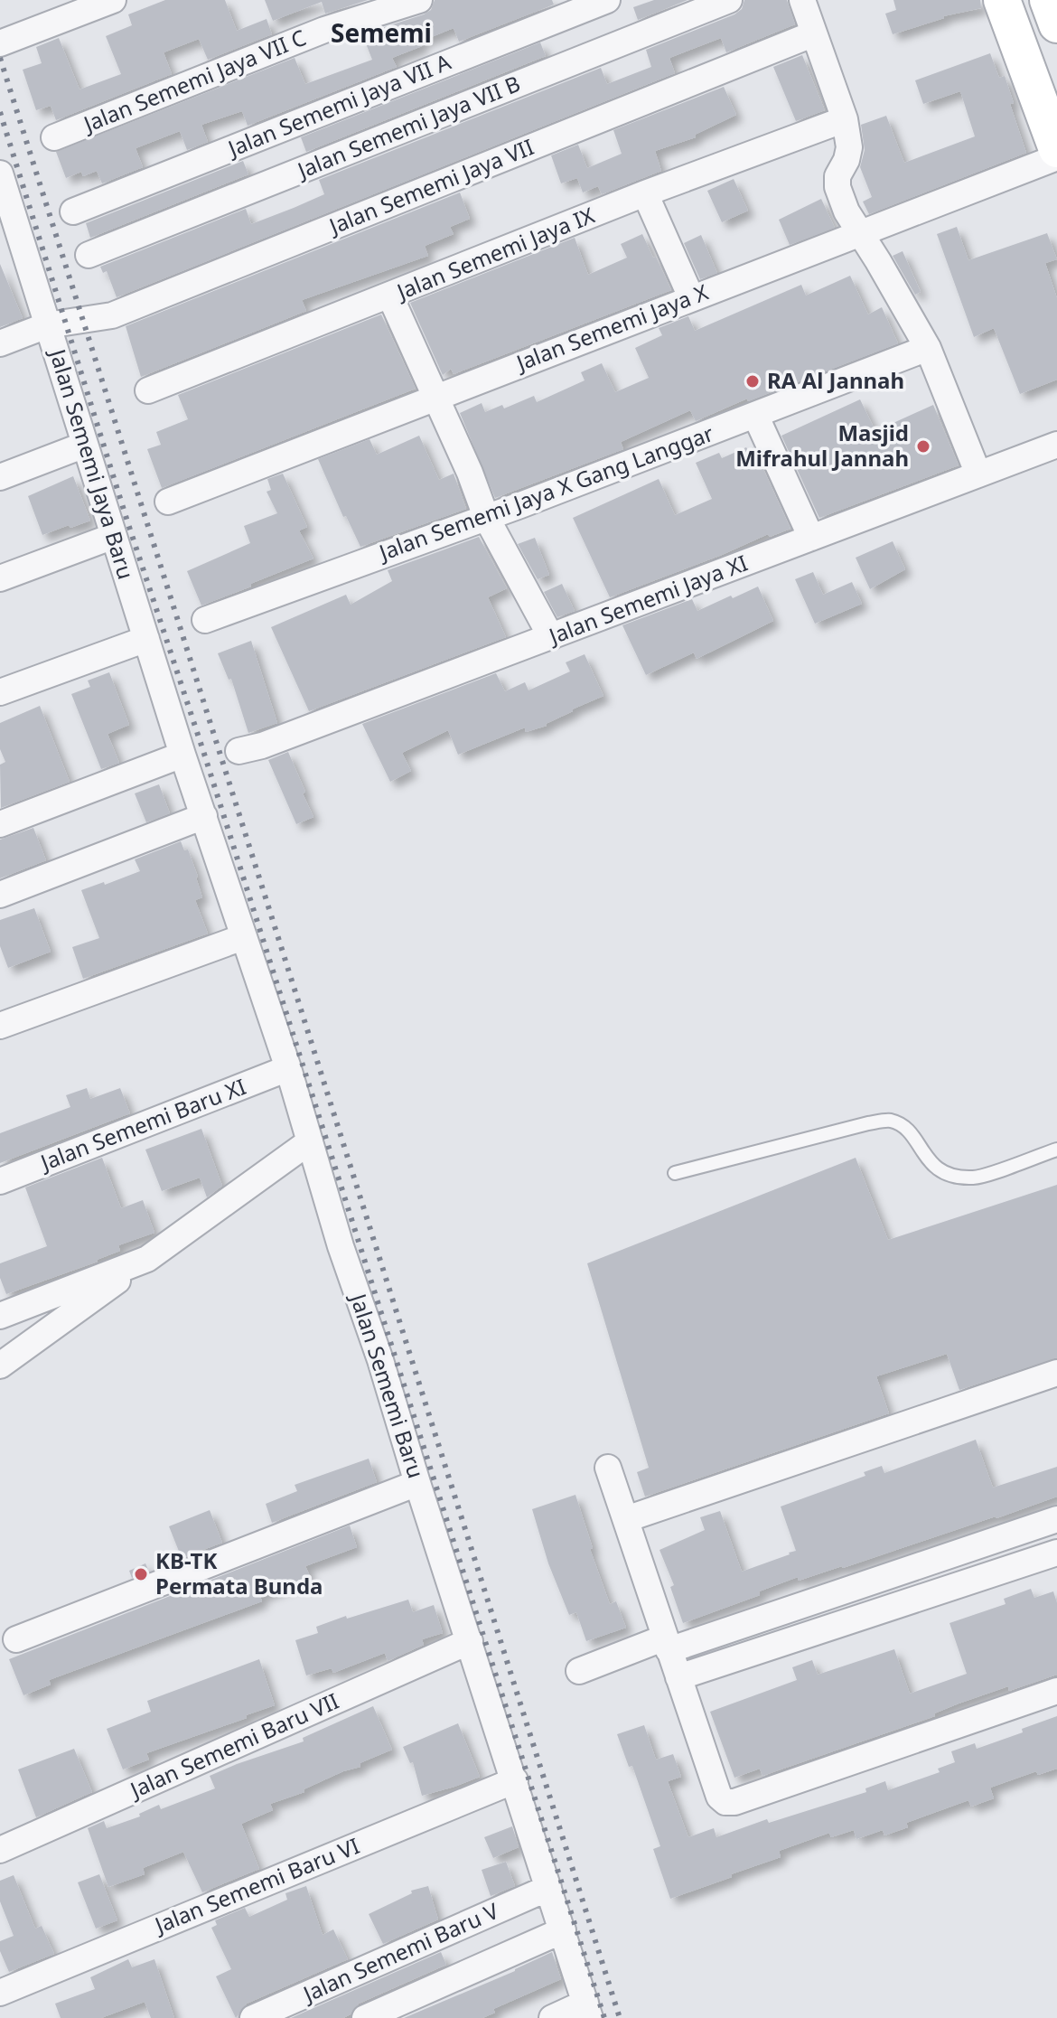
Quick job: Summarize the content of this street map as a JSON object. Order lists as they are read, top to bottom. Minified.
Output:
{"streets":{"street":["Jalan Sememi Jaya VII C","Jalan Sememi Jaya VII A","Jalan Sememi Jaya VII B","Jalan Sememi Jaya VII","Jalan Sememi Jaya IX","Jalan Sememi Jaya X","Jalan Sememi Jaya Baru","Jalan Sememi Jaya X Gang Langgar","Jalan Sememi Jaya XI","Jalan Sememi Baru XI","Jalan Sememi Baru","Jalan Sememi Baru VII","Jalan Sememi Baru VI","Jalan Sememi Baru V"]},"crossings":[["Jalan Sememi Jaya VII","Jalan Sememi Jaya Baru"],["Jalan Sememi Jaya Baru","Jalan Sememi Baru"],["Jalan Sememi Baru XI","Jalan Sememi Baru"],["Jalan Sememi Baru","Jalan Sememi Baru VII"],["Jalan Sememi Baru","Jalan Sememi Baru VI"],["Jalan Sememi Baru","Jalan Sememi Baru V"]],"districts":["Sememi"],"places":["RA Al Jannah","Masjid Mifrahul Jannah","KB-TK Permata Bunda"]}
